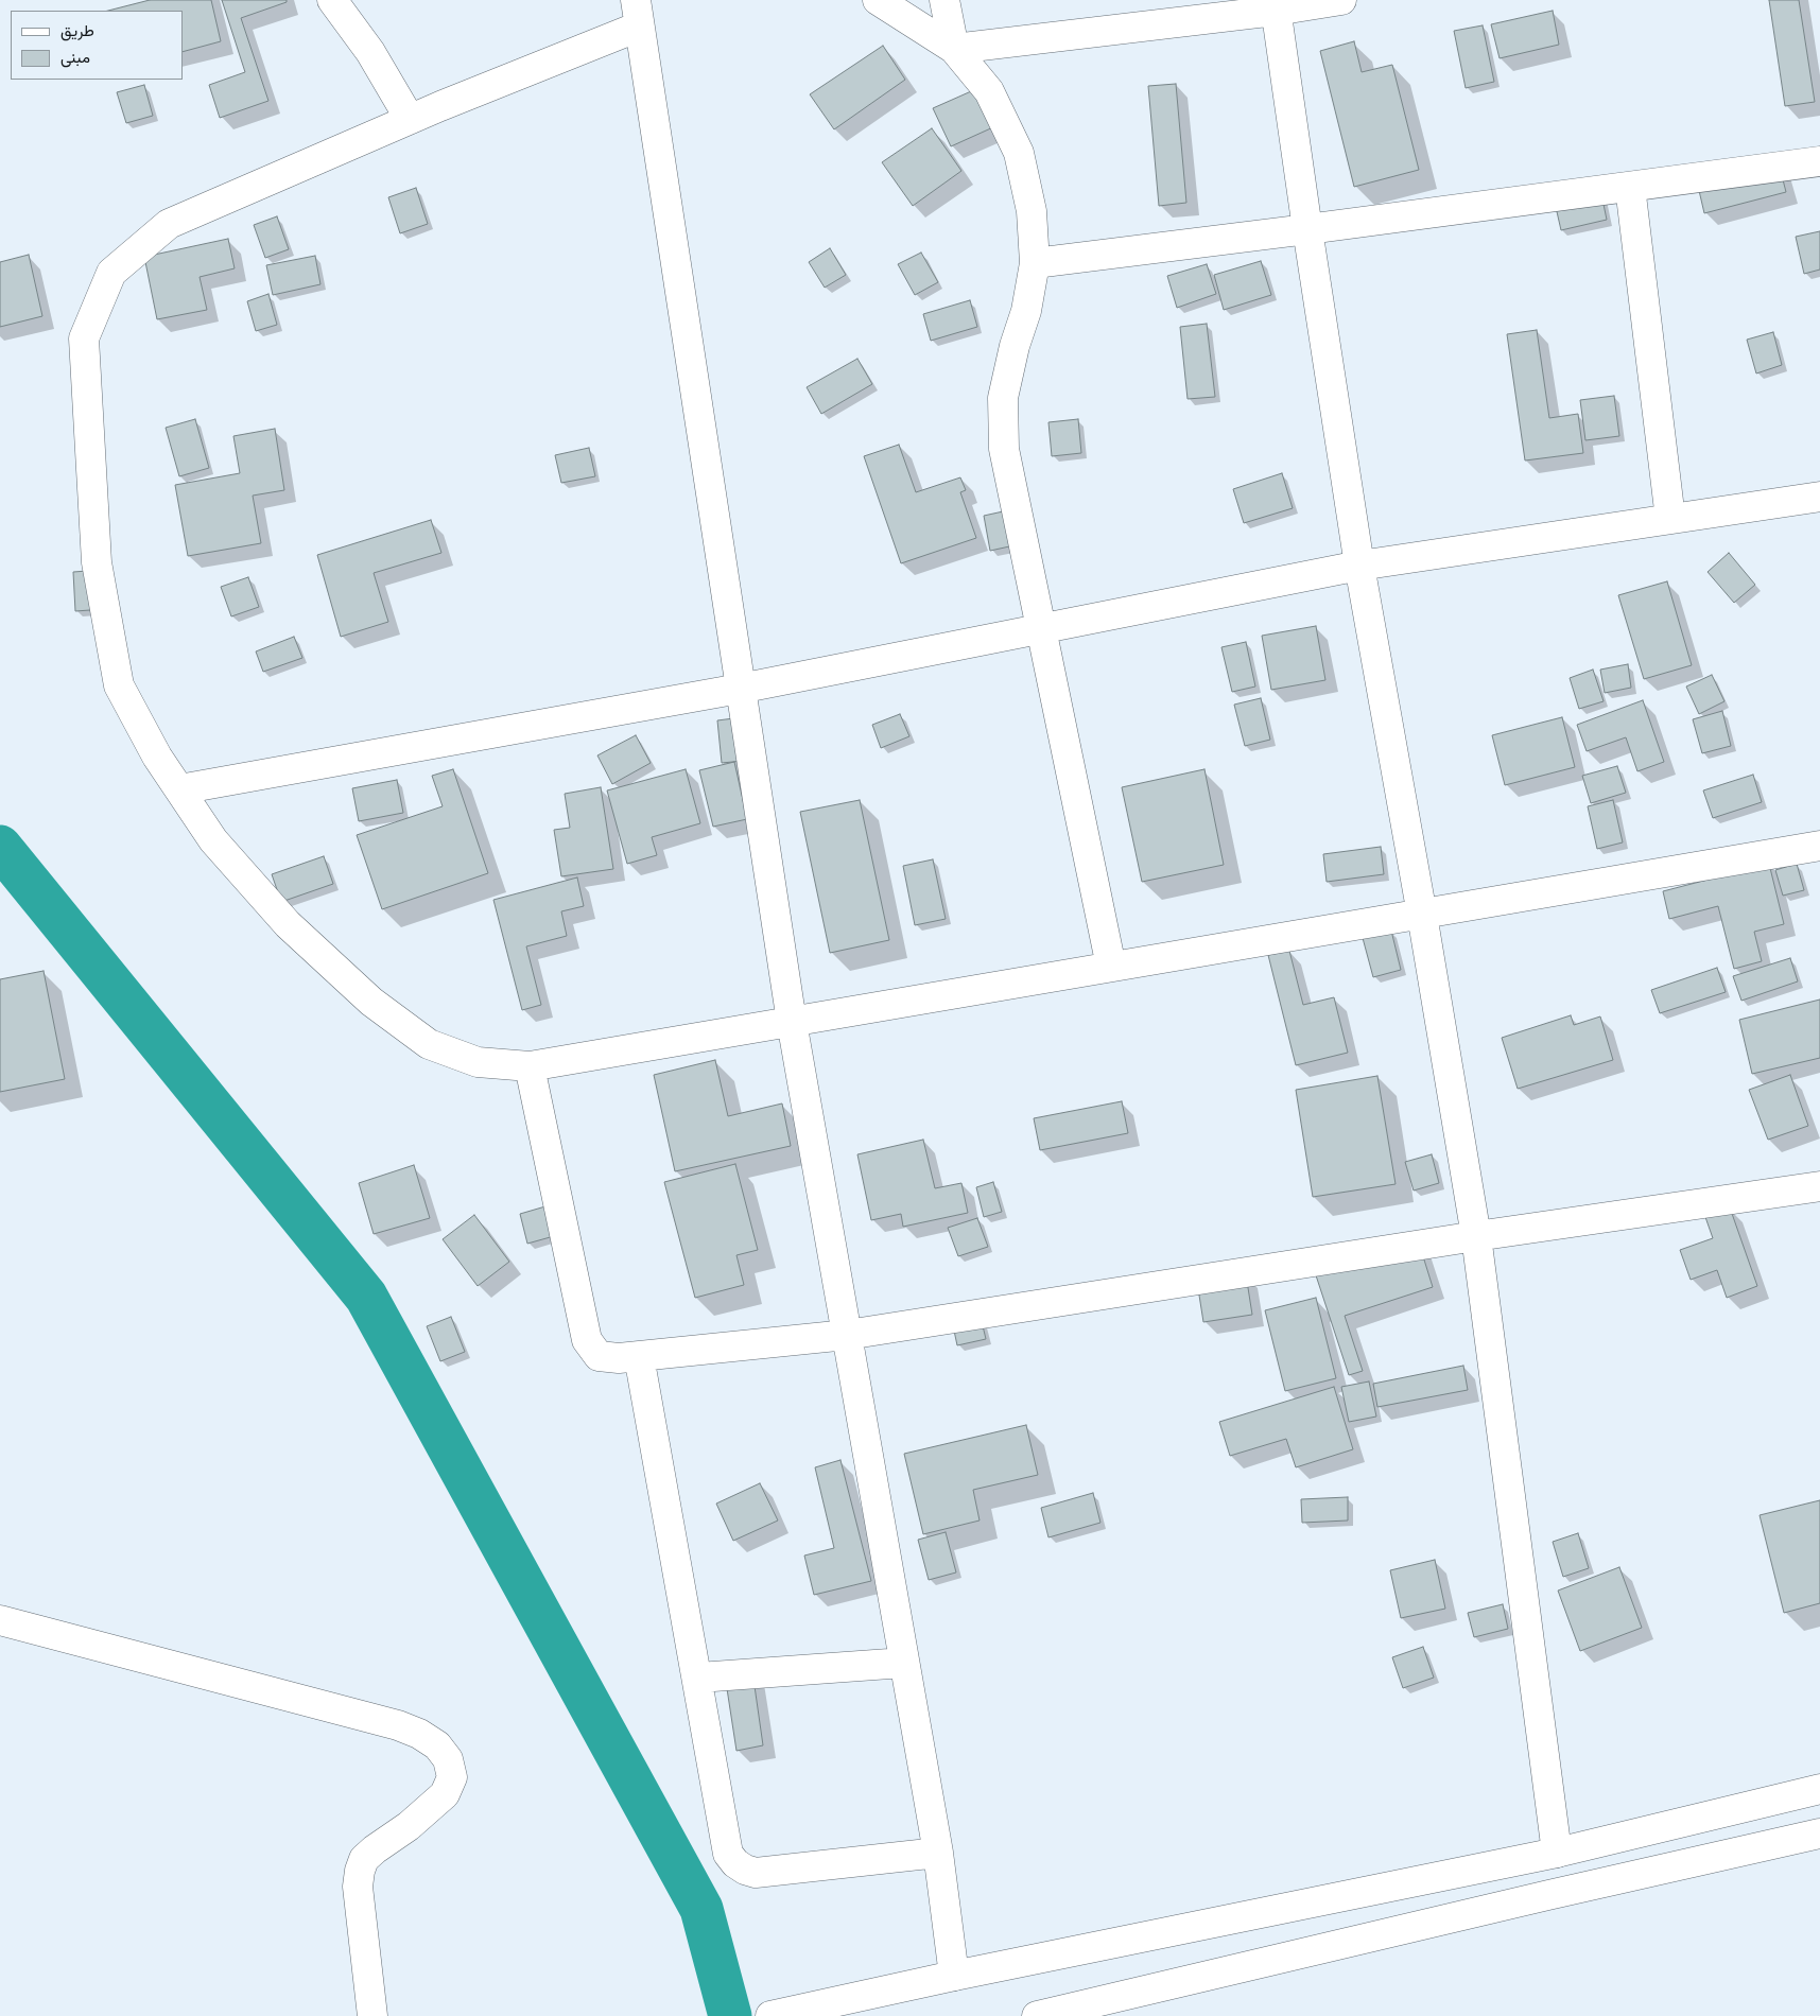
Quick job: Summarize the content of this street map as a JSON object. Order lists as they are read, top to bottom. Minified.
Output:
{"legend":["طريق","مبنى"]}
